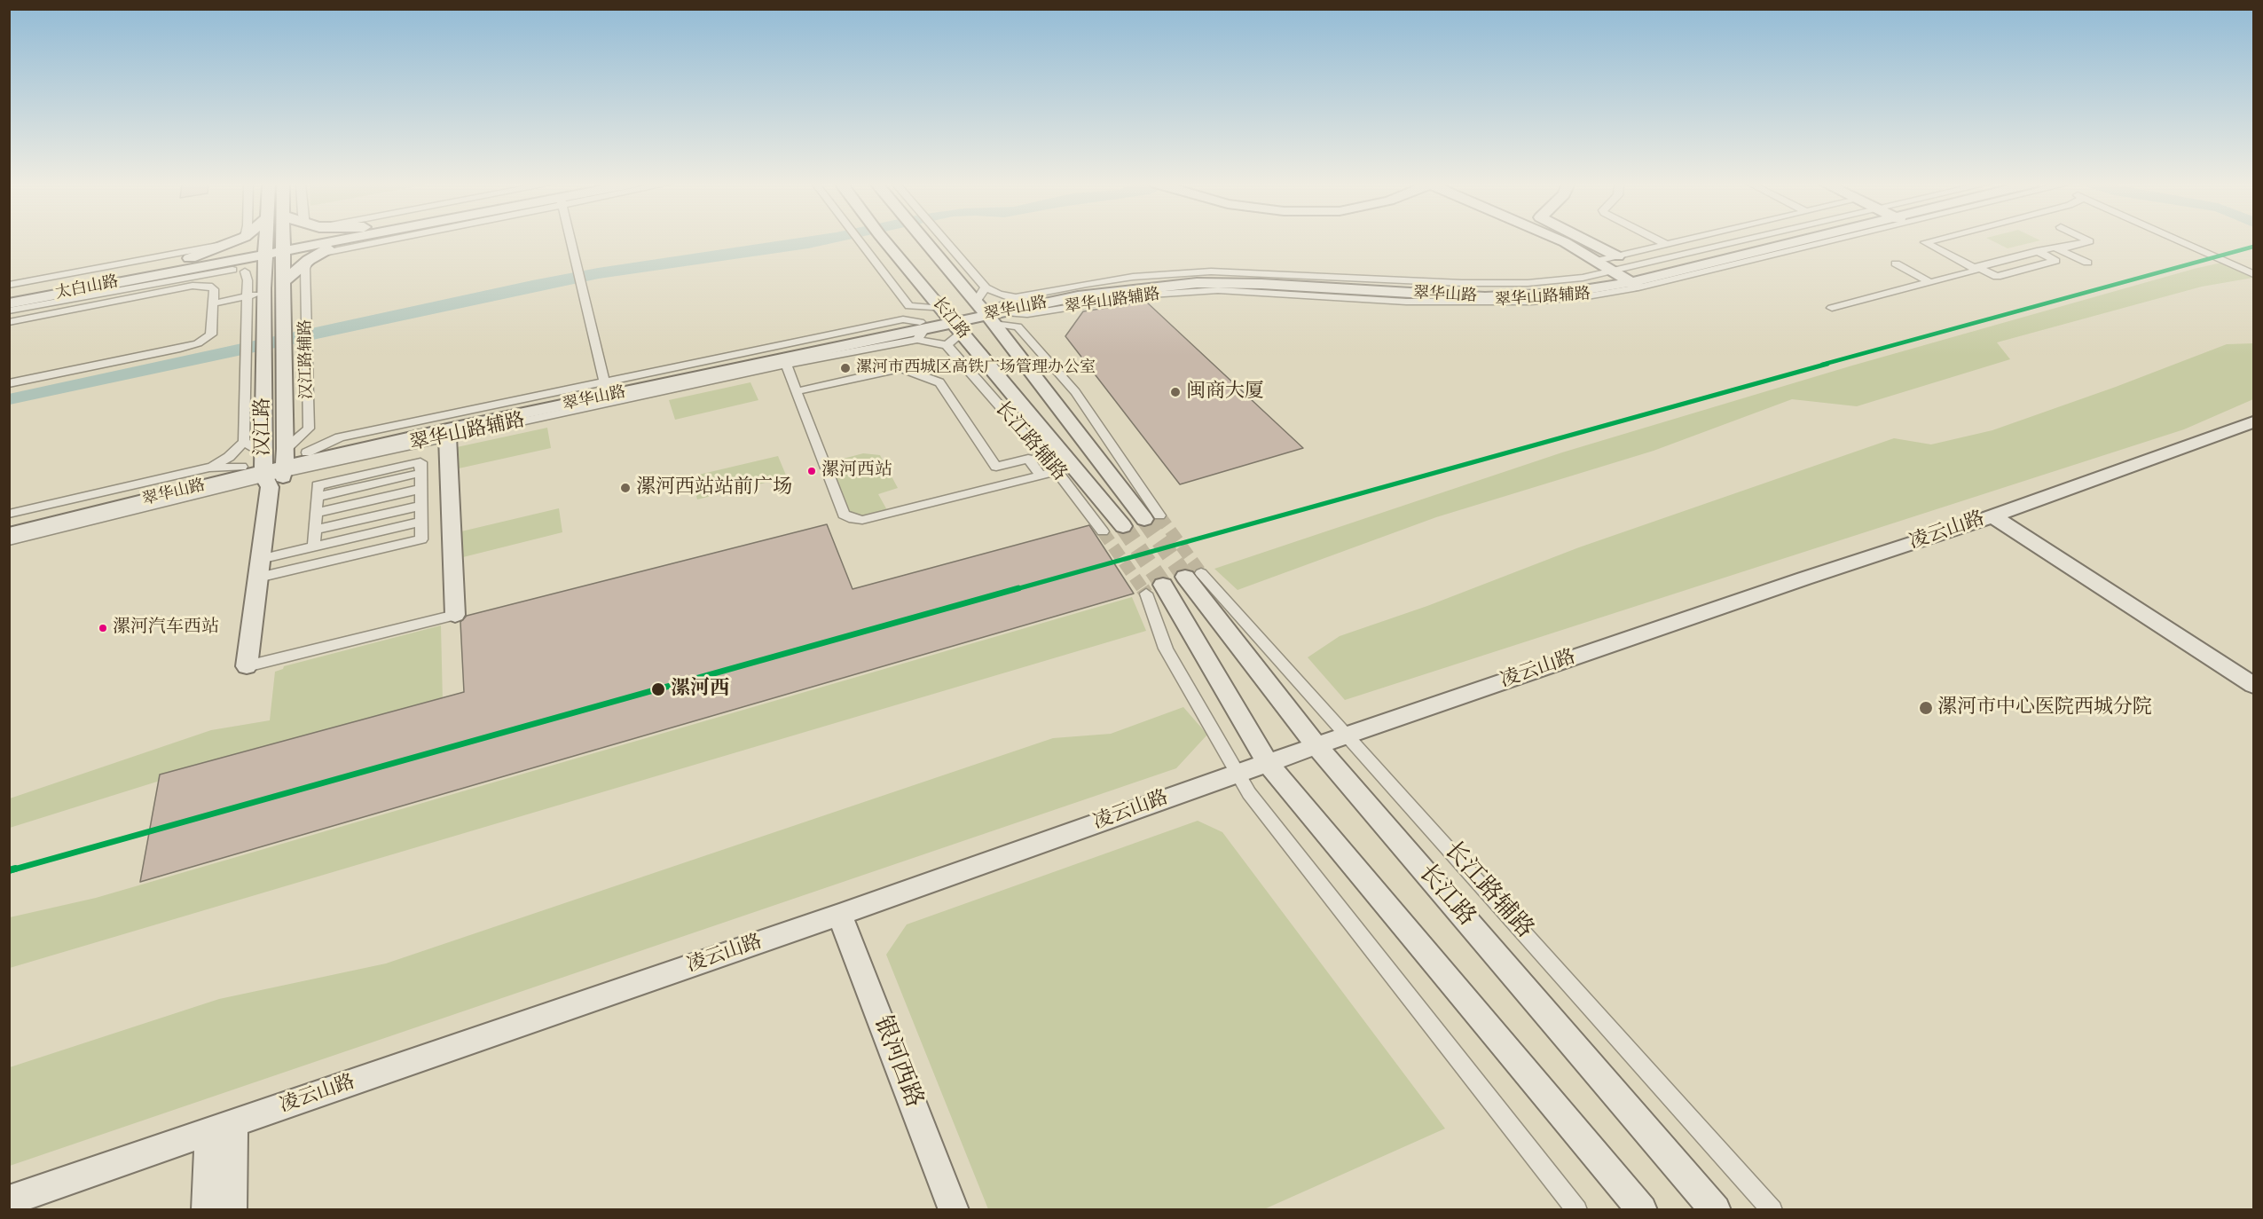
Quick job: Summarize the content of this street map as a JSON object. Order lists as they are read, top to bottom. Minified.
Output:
{"streets":{"main road":["太白山路","翠华山路","长江路","汉江路","凌云山路","银河西路"],"street":["翠华山路辅路","汉江路辅路","长江路辅路"]},"crossings":[["太白山路","汉江路"],["翠华山路","翠华山路辅路"],["翠华山路","长江路"],["翠华山路","汉江路辅路"],["翠华山路","汉江路"],["翠华山路辅路","汉江路辅路"],["翠华山路辅路","汉江路"],["长江路","长江路辅路"],["长江路","凌云山路"],["汉江路辅路","汉江路"],["长江路辅路","凌云山路"],["凌云山路","银河西路"]],"places":["漯河市西城区高铁广场管理办公室","闽商大厦","漯河西站","漯河西站站前广场","漯河汽车西站","漯河西","漯河市中心医院西城分院"]}
